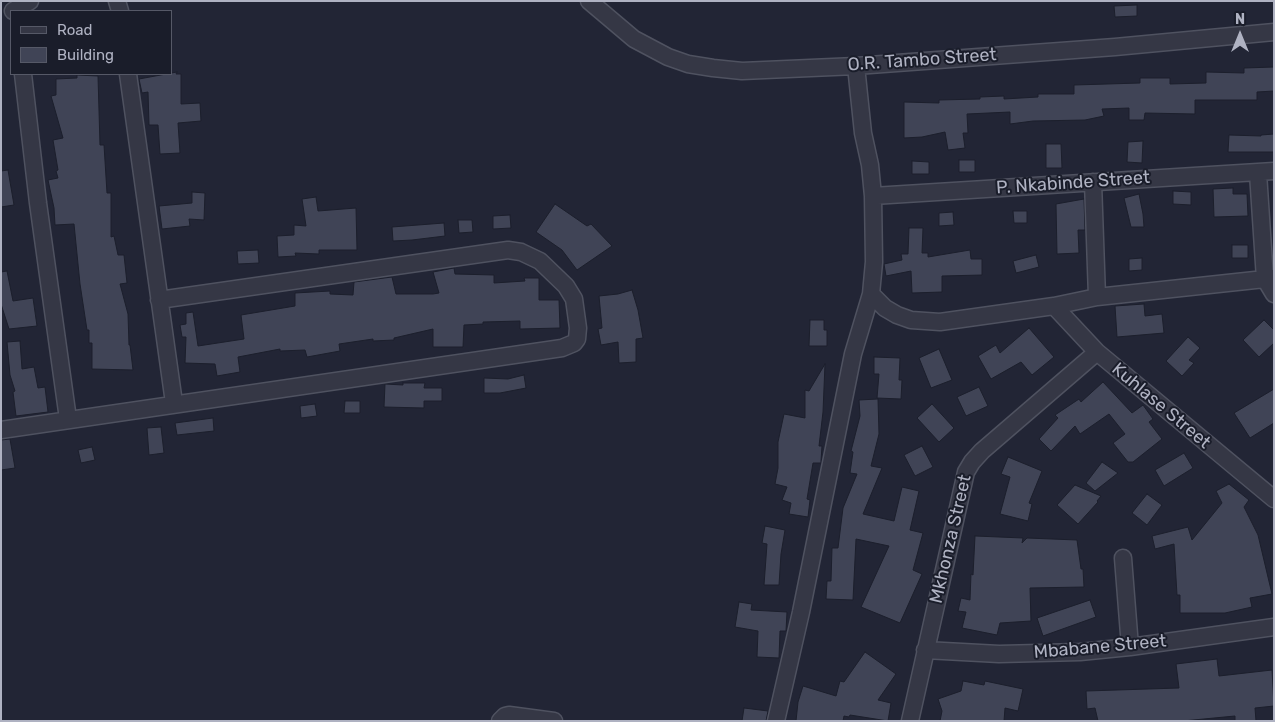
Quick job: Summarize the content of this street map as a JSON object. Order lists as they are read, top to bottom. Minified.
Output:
{"streets":{"street":["O.R. Tambo Street","P. Nkabinde Street","Kuhlase Street","Mkhonza Street","Mbabane Street"]},"crossings":[["Kuhlase Street","Mkhonza Street"],["Mkhonza Street","Mbabane Street"]],"legend":["Road","Building"],"north":"top"}
